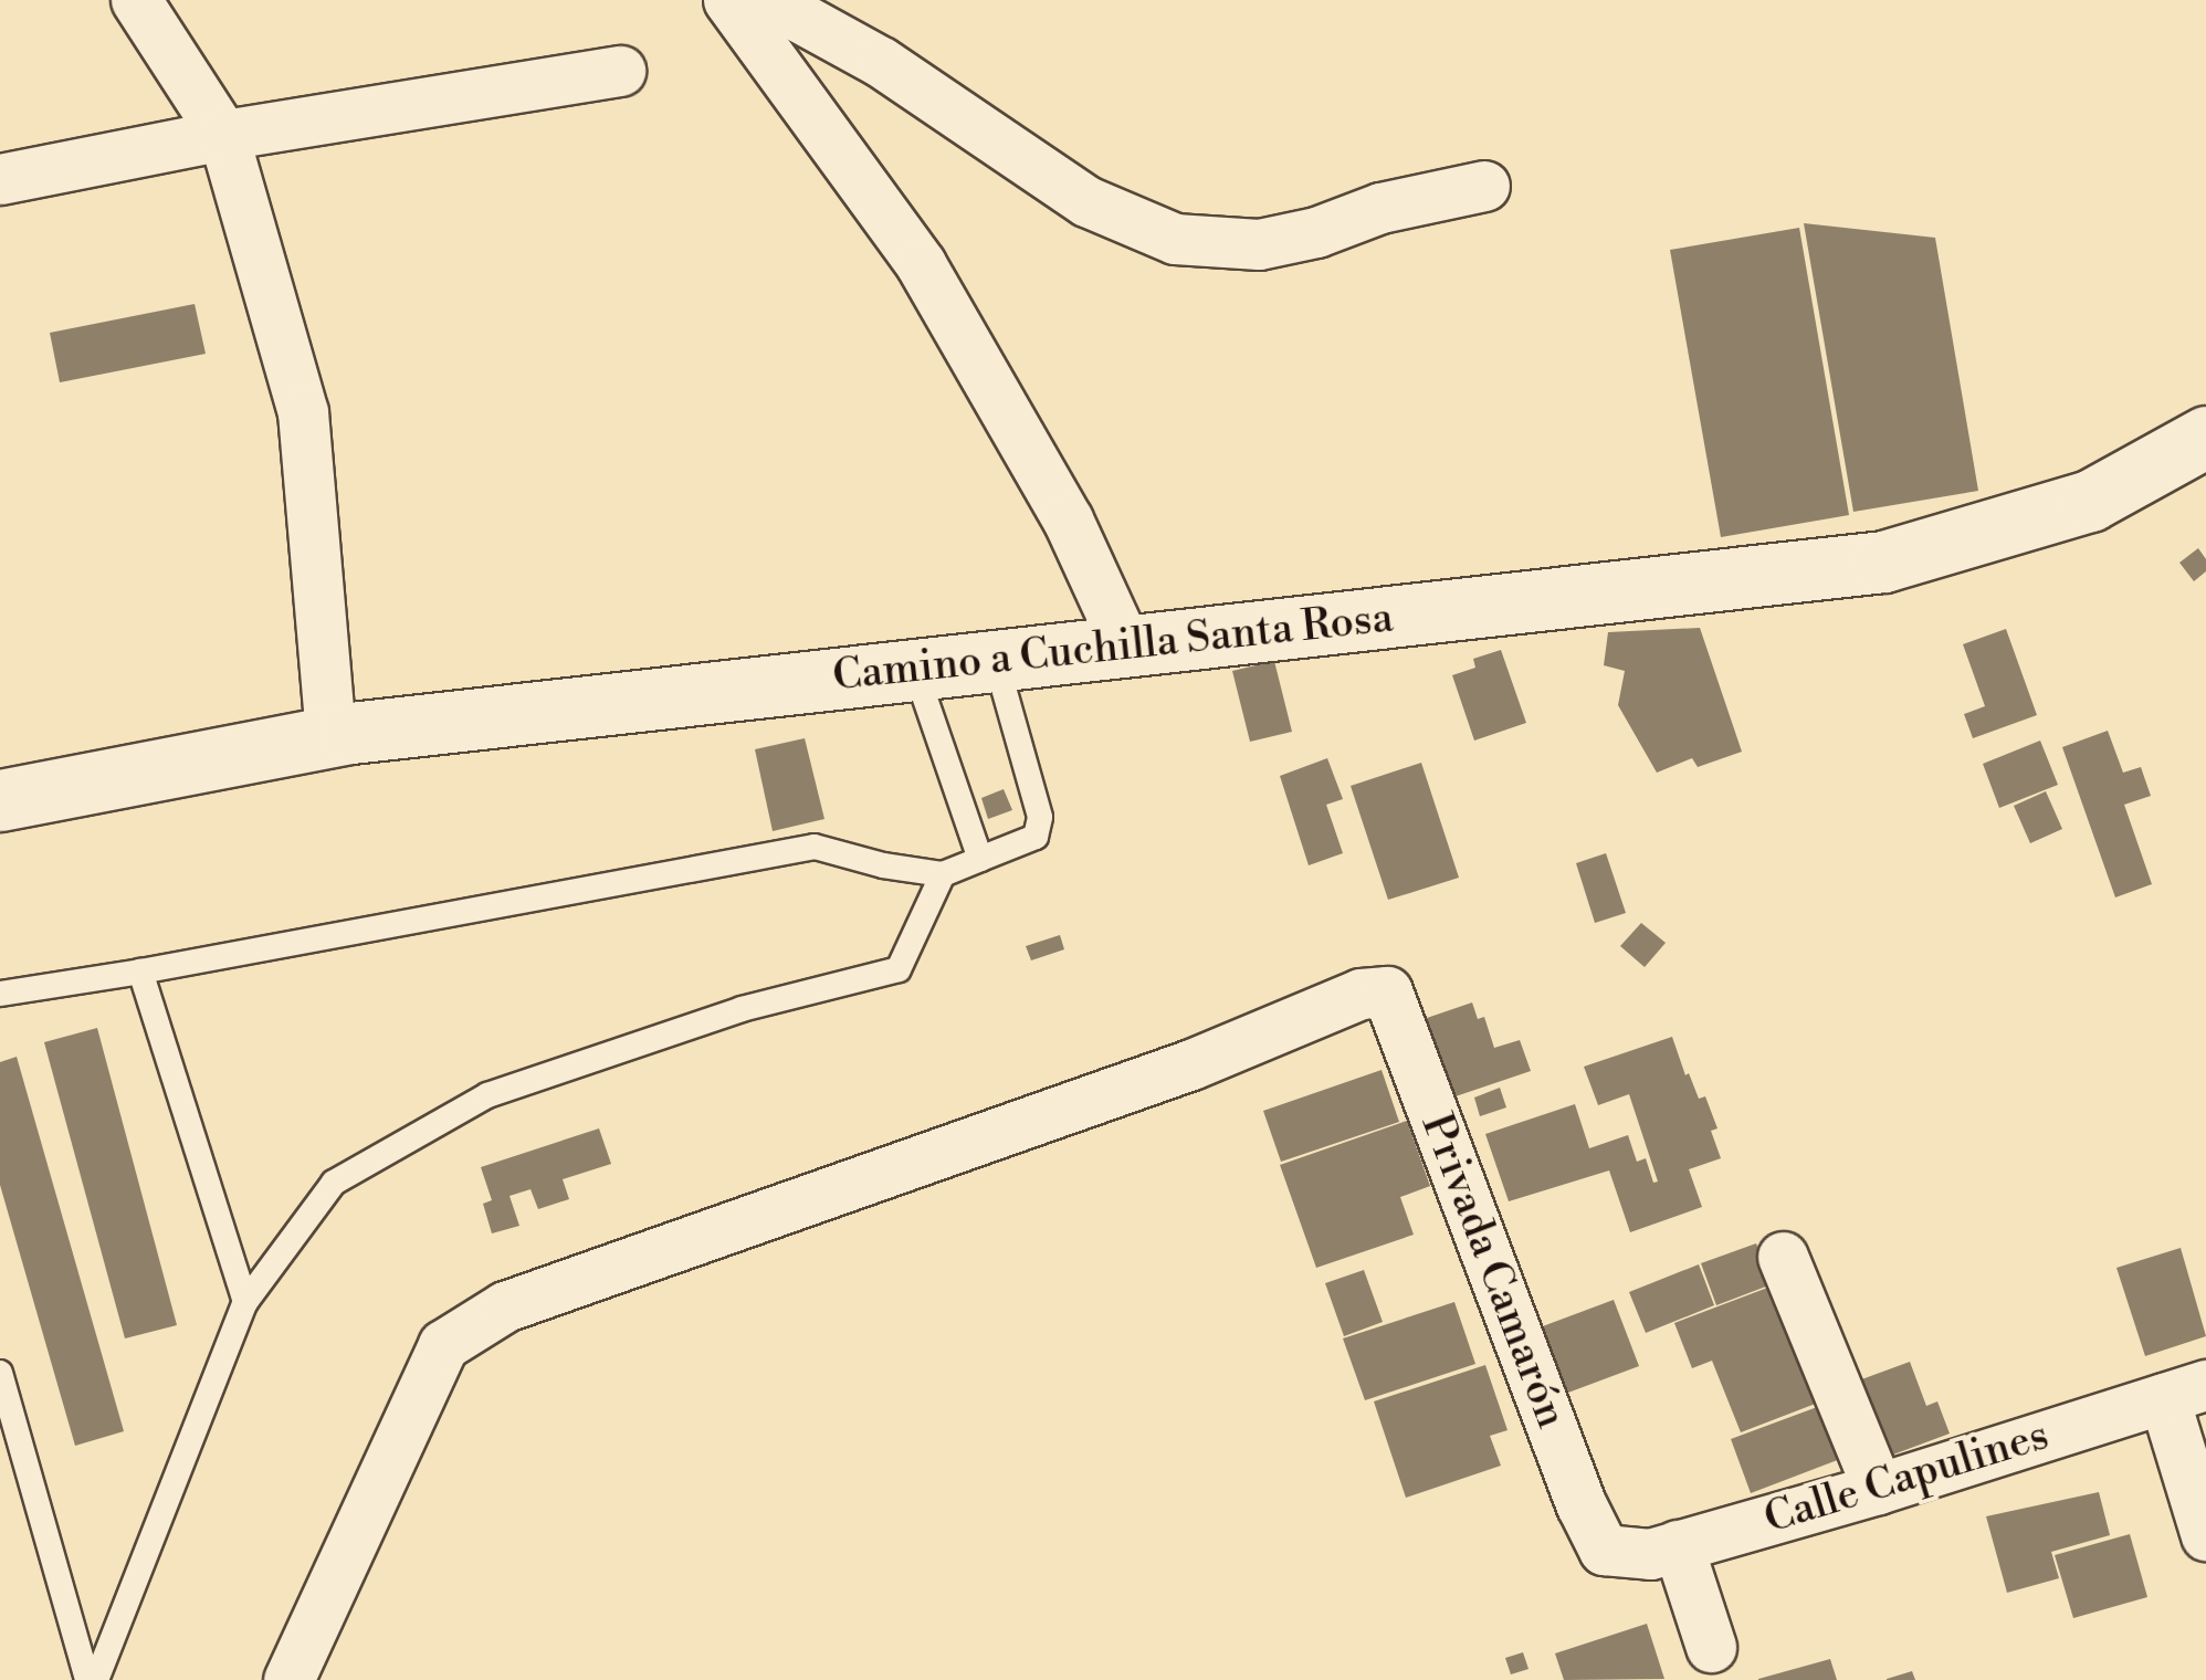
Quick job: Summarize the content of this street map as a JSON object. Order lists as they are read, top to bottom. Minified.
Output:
{"streets":{"street":["Camino a Cuchilla Santa Rosa","Privada Camarón","Calle Capulines"]},"crossings":[["Privada Camarón","Calle Capulines"]]}
